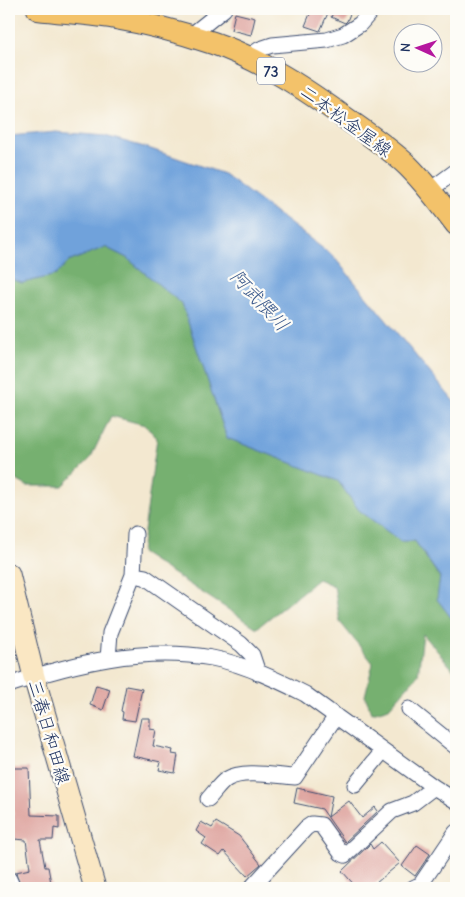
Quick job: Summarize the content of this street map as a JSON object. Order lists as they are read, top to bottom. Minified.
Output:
{"streets":{"main road":["73","二本松金屋線","三春日和田線"]},"water":["阿武隈川"],"north":"left"}
